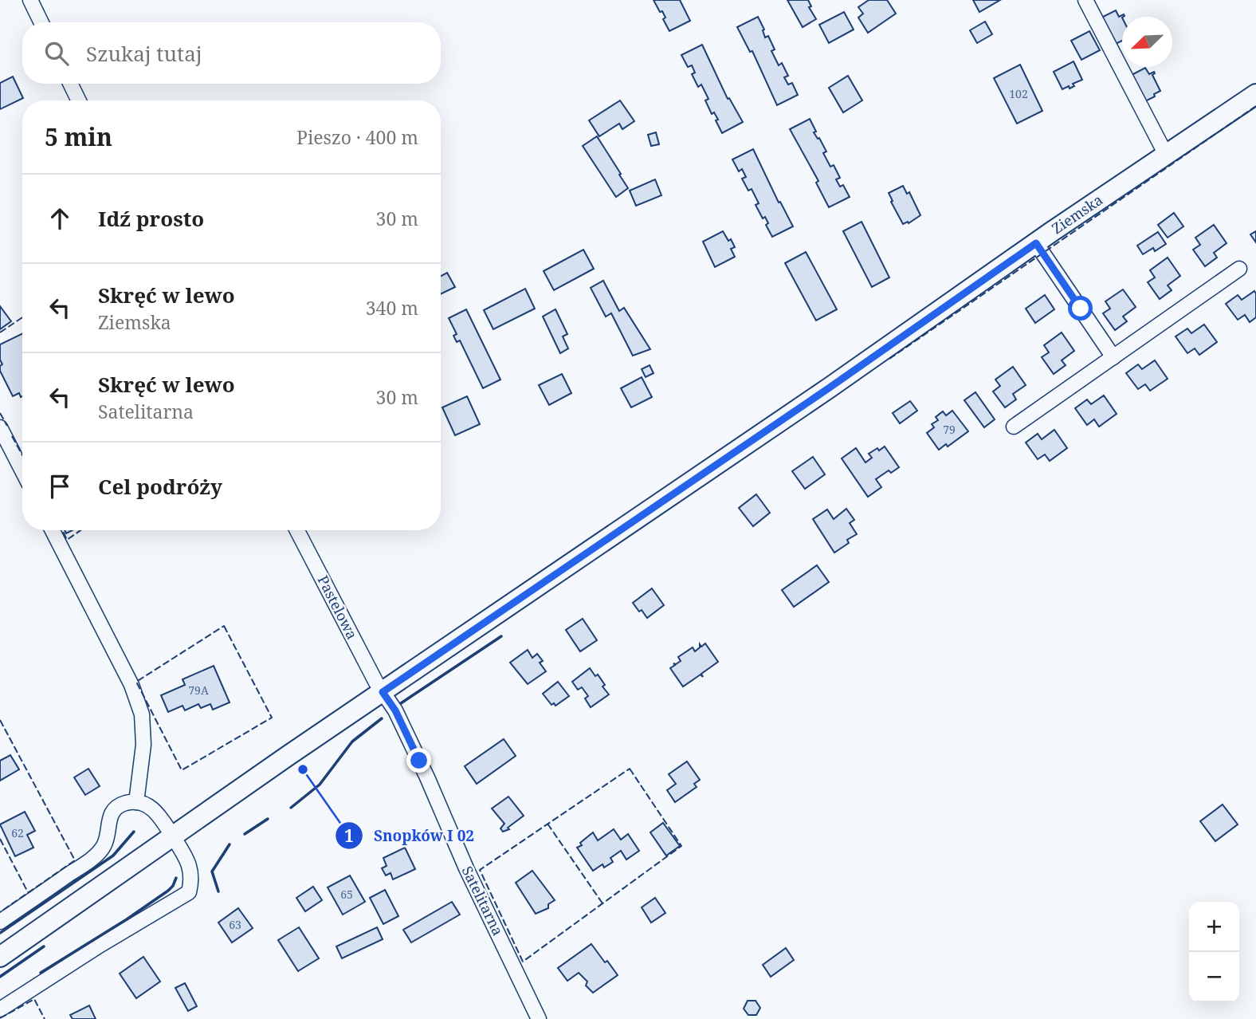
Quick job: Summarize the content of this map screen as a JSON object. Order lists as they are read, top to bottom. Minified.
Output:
{"streets":{"street":["Ziemska","Pastelowa","Satelitarna"]},"crossings":[["Ziemska","Pastelowa"],["Ziemska","Satelitarna"],["Pastelowa","Satelitarna"]],"places":["Snopków I 02"],"house_numbers":["102","79","79A","62","65","63"],"north":"bottom left","page":{"search":"Szukaj tutaj","heading":["5 min","Pieszo · 400 m"],"list":[["Idź prosto","30 m"],["Skręć w lewo","Ziemska","340 m"],["Skręć w lewo","Satelitarna","30 m"],"Cel podróży"],"map_buttons":["+","−"]}}
